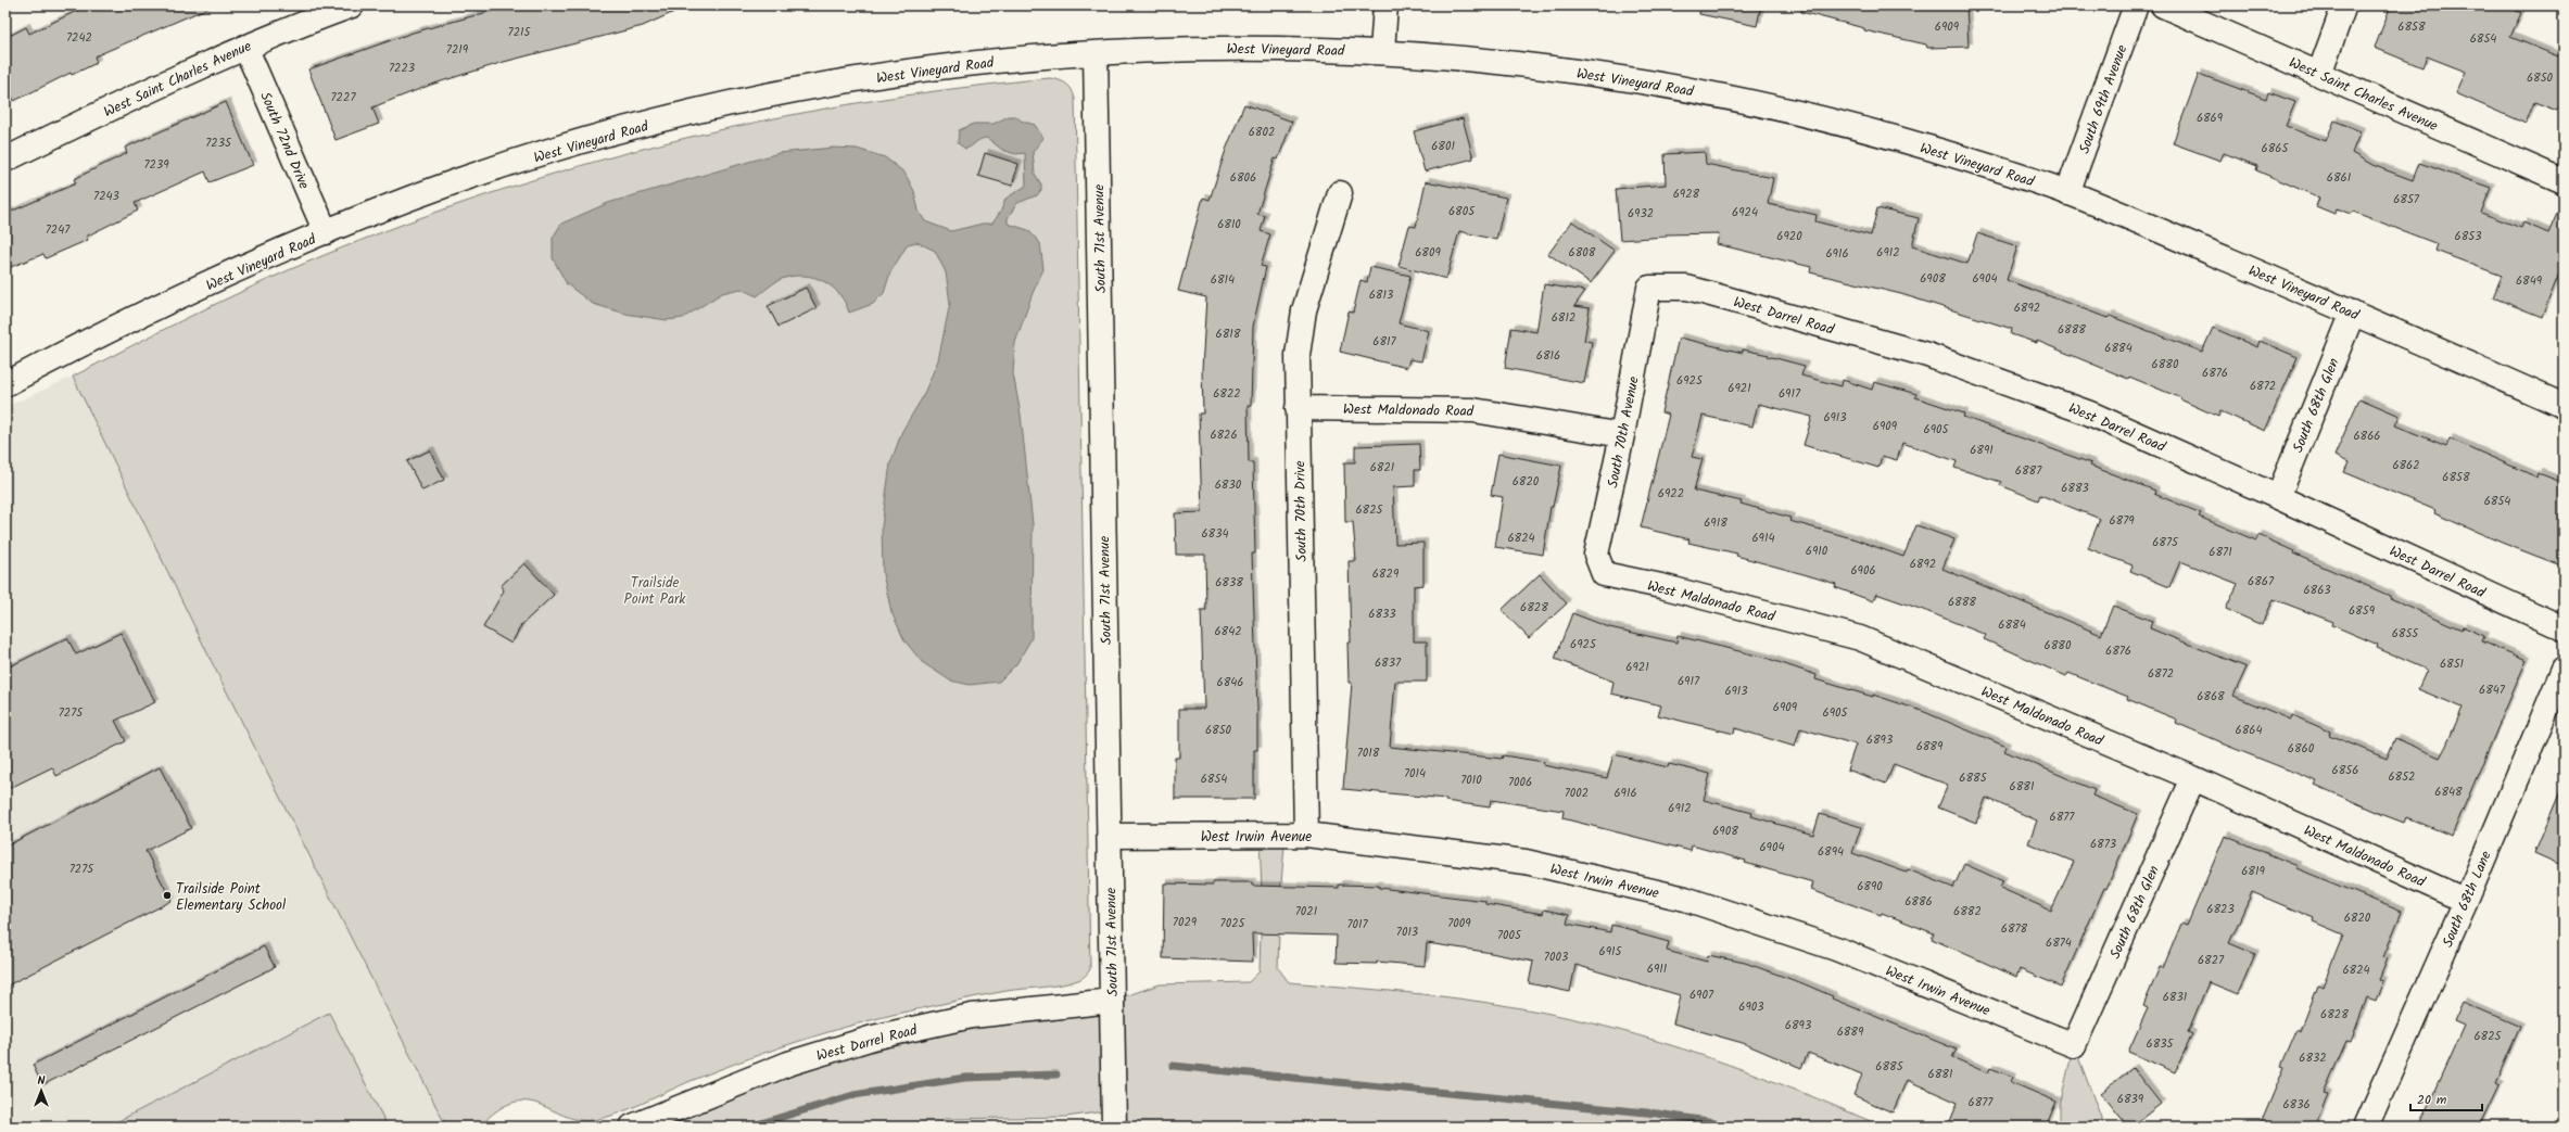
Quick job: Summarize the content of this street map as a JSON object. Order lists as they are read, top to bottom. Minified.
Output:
{"streets":{"street":["West Vineyard Road","West Saint Charles Avenue","South 69th Avenue","South 72nd Drive","South 71st Avenue","West Darrel Road","South 68th Glen","West Maldonado Road","South 70th Avenue","South 70th Drive","West Irwin Avenue","South 68th Lane"]},"crossings":[["West Vineyard Road","South 69th Avenue"],["West Vineyard Road","South 72nd Drive"],["West Vineyard Road","South 71st Avenue"],["West Vineyard Road","South 68th Glen"],["West Saint Charles Avenue","South 72nd Drive"],["South 71st Avenue","West Darrel Road"],["South 71st Avenue","West Irwin Avenue"],["West Darrel Road","South 68th Glen"],["West Darrel Road","South 70th Avenue"],["South 68th Glen","West Maldonado Road"],["South 68th Glen","West Irwin Avenue"],["West Maldonado Road","South 70th Avenue"],["West Maldonado Road","South 70th Drive"],["West Maldonado Road","South 68th Lane"],["South 70th Drive","West Irwin Avenue"]],"parks":["Trailside Point Park"],"places":["Trailside Point Elementary School"],"house_numbers":["6909","6858","7215","7242","6854","7219","7223","6850","7227","6869","6802","7235","6801","6865","7239","6806","6861","6928","7243","6857","6805","6924","6932","6810","7247","6920","6853","6809","6808","6912","6916","6908","6904","6814","6849","6813","6892","6812","6888","6818","6817","6884","6816","6880","6876","6925","6872","6921","6822","6917","6913","6909","6905","6826","6866","6891","6862","6821","6887","6858","6820","6830","6883","6922","6854","6825","6879","6918","6834","6824","6914","6875","6910","6871","6892","6906","6829","6867","6838","6863","6888","6828","6859","6833","6884","6842","6855","6925","6880","6876","6837","6851","6921","6872","6917","6846","6847","6913","6868","6909","7275","6905","6850","6864","6893","6889","6860","7018","6856","7014","6852","6885","6854","7010","7006","6881","6848","7002","6916","6912","6877","6908","6873","6904","6894","7275","6819","6890","6886","6823","7021","6882","6820","7029","7025","7009","7017","6878","7013","7005","6874","6915","7003","6827","6911","6824","6907","6831","6903","6828","6893","6889","6825","6835","6832","6885","6881","6839","6877","6836"],"scale_bar":"20 m","north":"top"}
